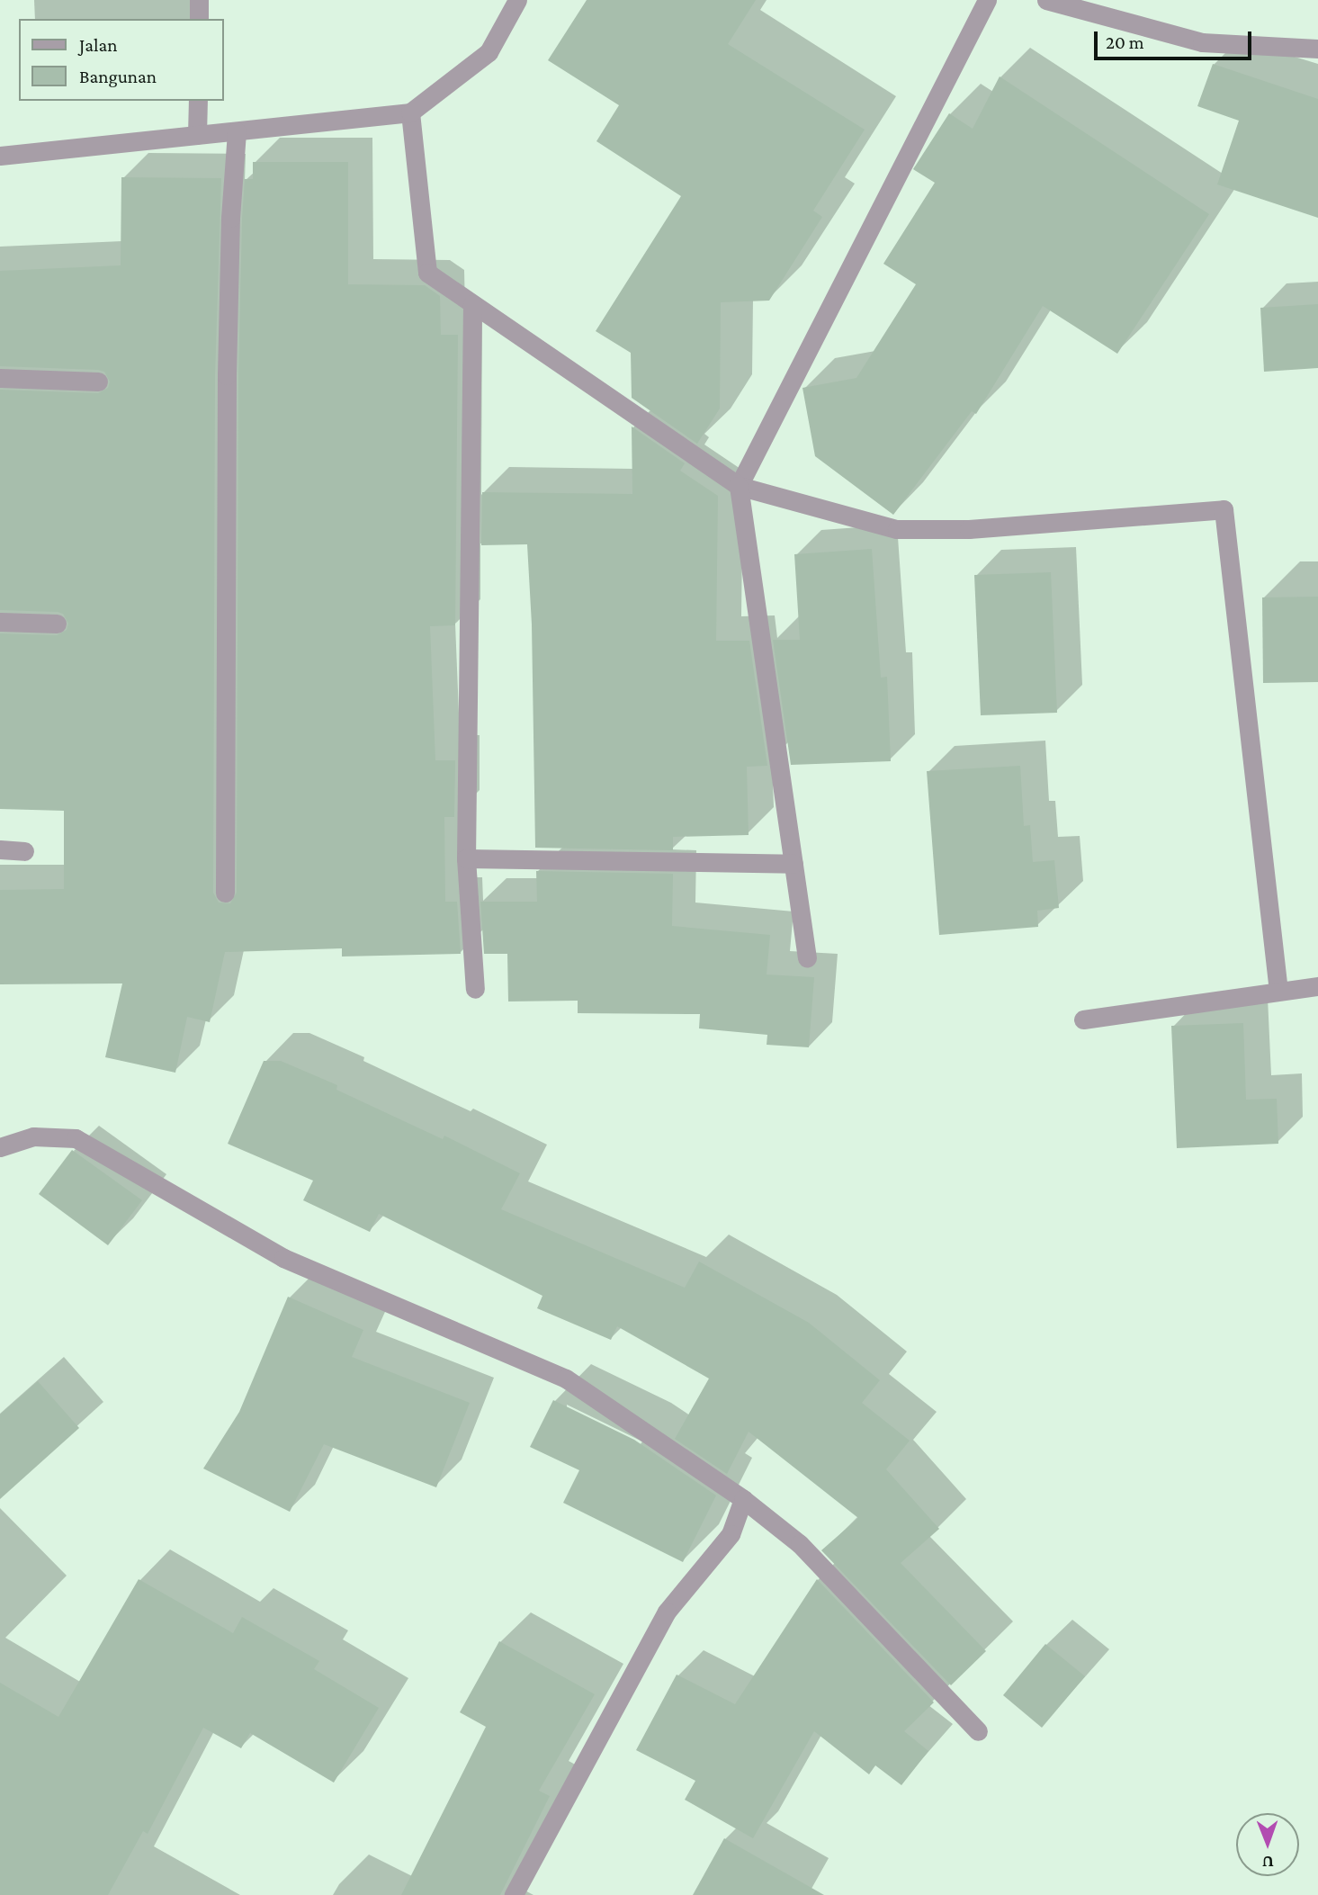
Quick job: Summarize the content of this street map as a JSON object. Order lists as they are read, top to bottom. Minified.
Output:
{"legend":["Jalan","Bangunan"],"scale_bar":"20 m","north":"bottom"}
